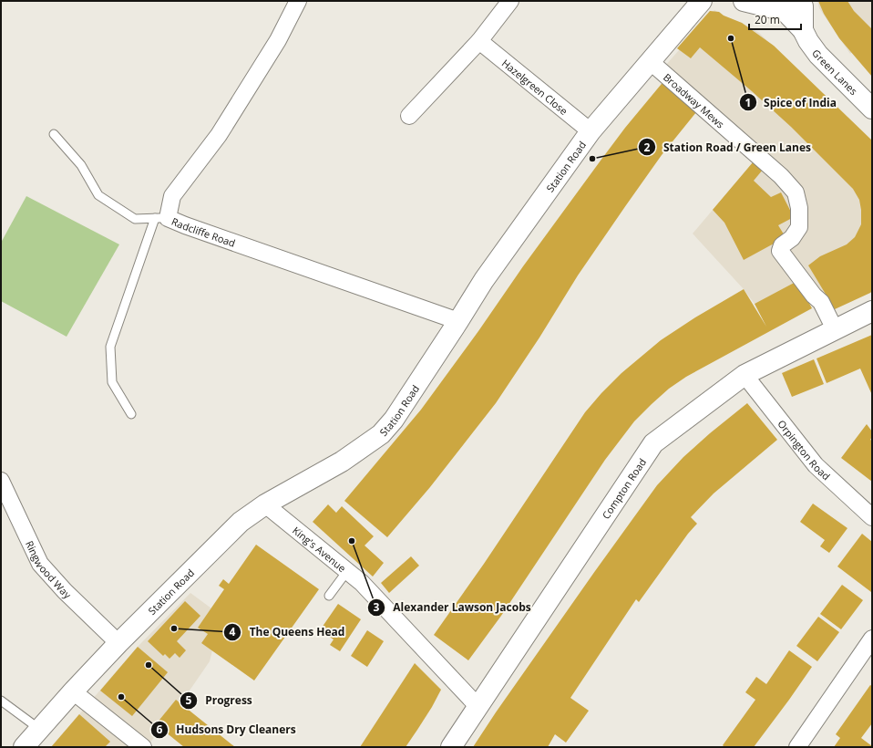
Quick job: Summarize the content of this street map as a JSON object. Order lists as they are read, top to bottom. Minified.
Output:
{"streets":{"street":["Green Lanes","Hazelgreen Close","Broadway Mews","Station Road","Radcliffe Road","Orpington Road","Compton Road","King's Avenue","Ringwood Way"]},"crossings":[["Hazelgreen Close","Station Road"],["Broadway Mews","Station Road"],["Broadway Mews","Compton Road"],["Station Road","Radcliffe Road"],["Station Road","King's Avenue"],["Station Road","Ringwood Way"],["Orpington Road","Compton Road"],["Compton Road","King's Avenue"]],"places":["Spice of India","Station Road / Green Lanes","Alexander Lawson Jacobs","The Queens Head","Progress","Hudsons Dry Cleaners"],"scale_bar":"20 m"}
